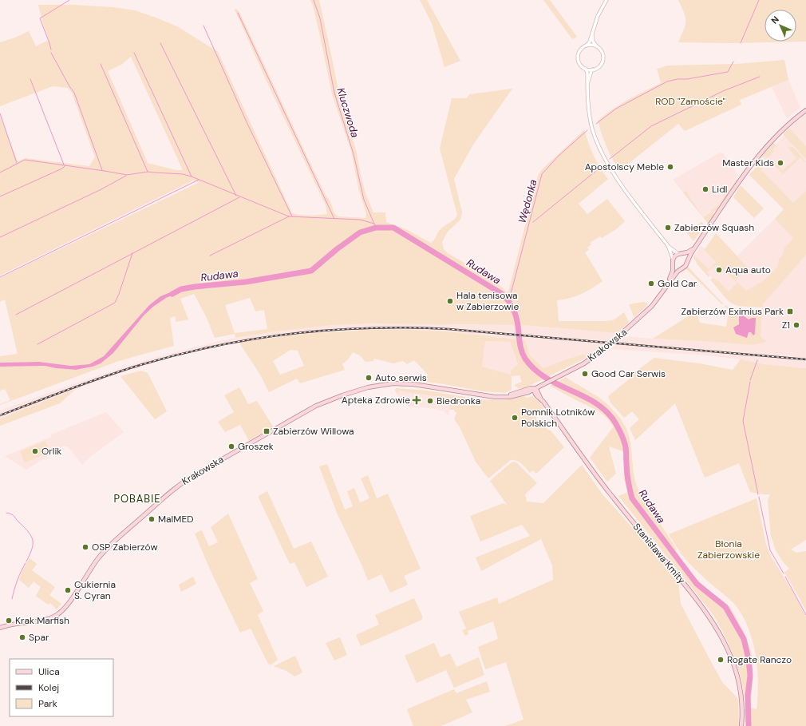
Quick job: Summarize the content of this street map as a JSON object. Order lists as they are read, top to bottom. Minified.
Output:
{"streets":{"main road":["Krakowska","Stanisława Kmity"]},"crossings":[["Krakowska","Stanisława Kmity"]],"districts":["POBABIE"],"water":["Kluczwoda","Wędonka","Rudawa"],"parks":["ROD \"Zamoście\"","Błonia Zabierzowskie"],"places":{"other":["Master Kids","Apostolscy Meble","Lidl","Zabierzów Squash","Aqua auto","Gold Car","Hala tenisowa w Zabierzowie","Z1","Good Car Serwis","Auto serwis","Biedronka","Pomnik Lotników Polskich","Groszek","Orlik","MalMED","OSP Zabierzów","Cukiernia S. Cyran","Krak Marfish","Spar","Rogate Ranczo"],"transit":["Zabierzów Eximius Park","Zabierzów Willowa"],"health":["Apteka Zdrowie"]},"legend":["Ulica","Kolej","Park"],"north":"top left"}
